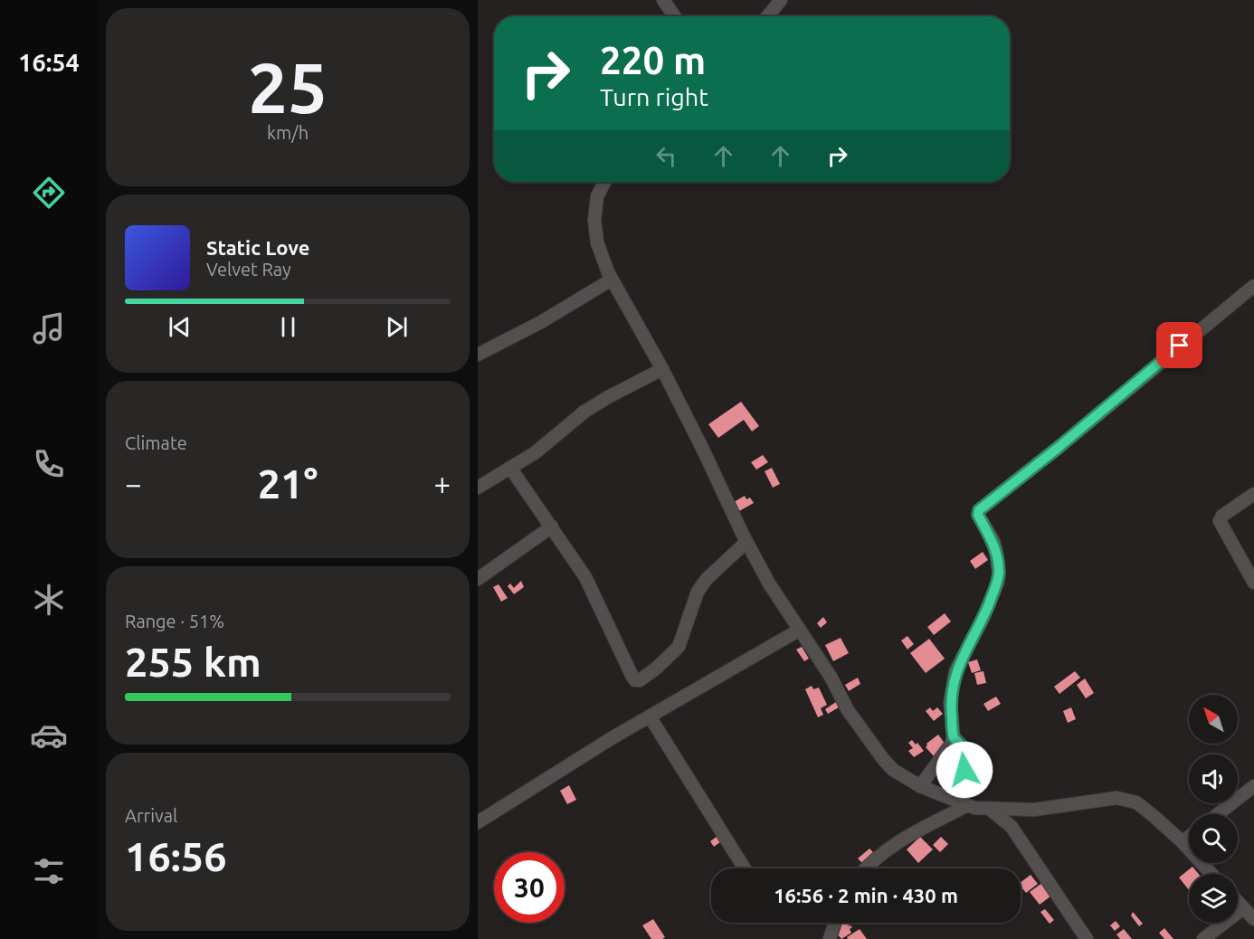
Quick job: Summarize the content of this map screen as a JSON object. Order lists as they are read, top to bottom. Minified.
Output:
{"north":"top left","page":{"tabs":"16:54","tile":[["25","km/h"],"Climate",["Range · 51%","255 km"],["Arrival","16:56"]],"turn":["220 m","Turn right"],"song":["Static Love","Velvet Ray"],"heat":["−","21°","+"],"limit":"30","trip":"16:56 · 2 min · 430 m"}}
